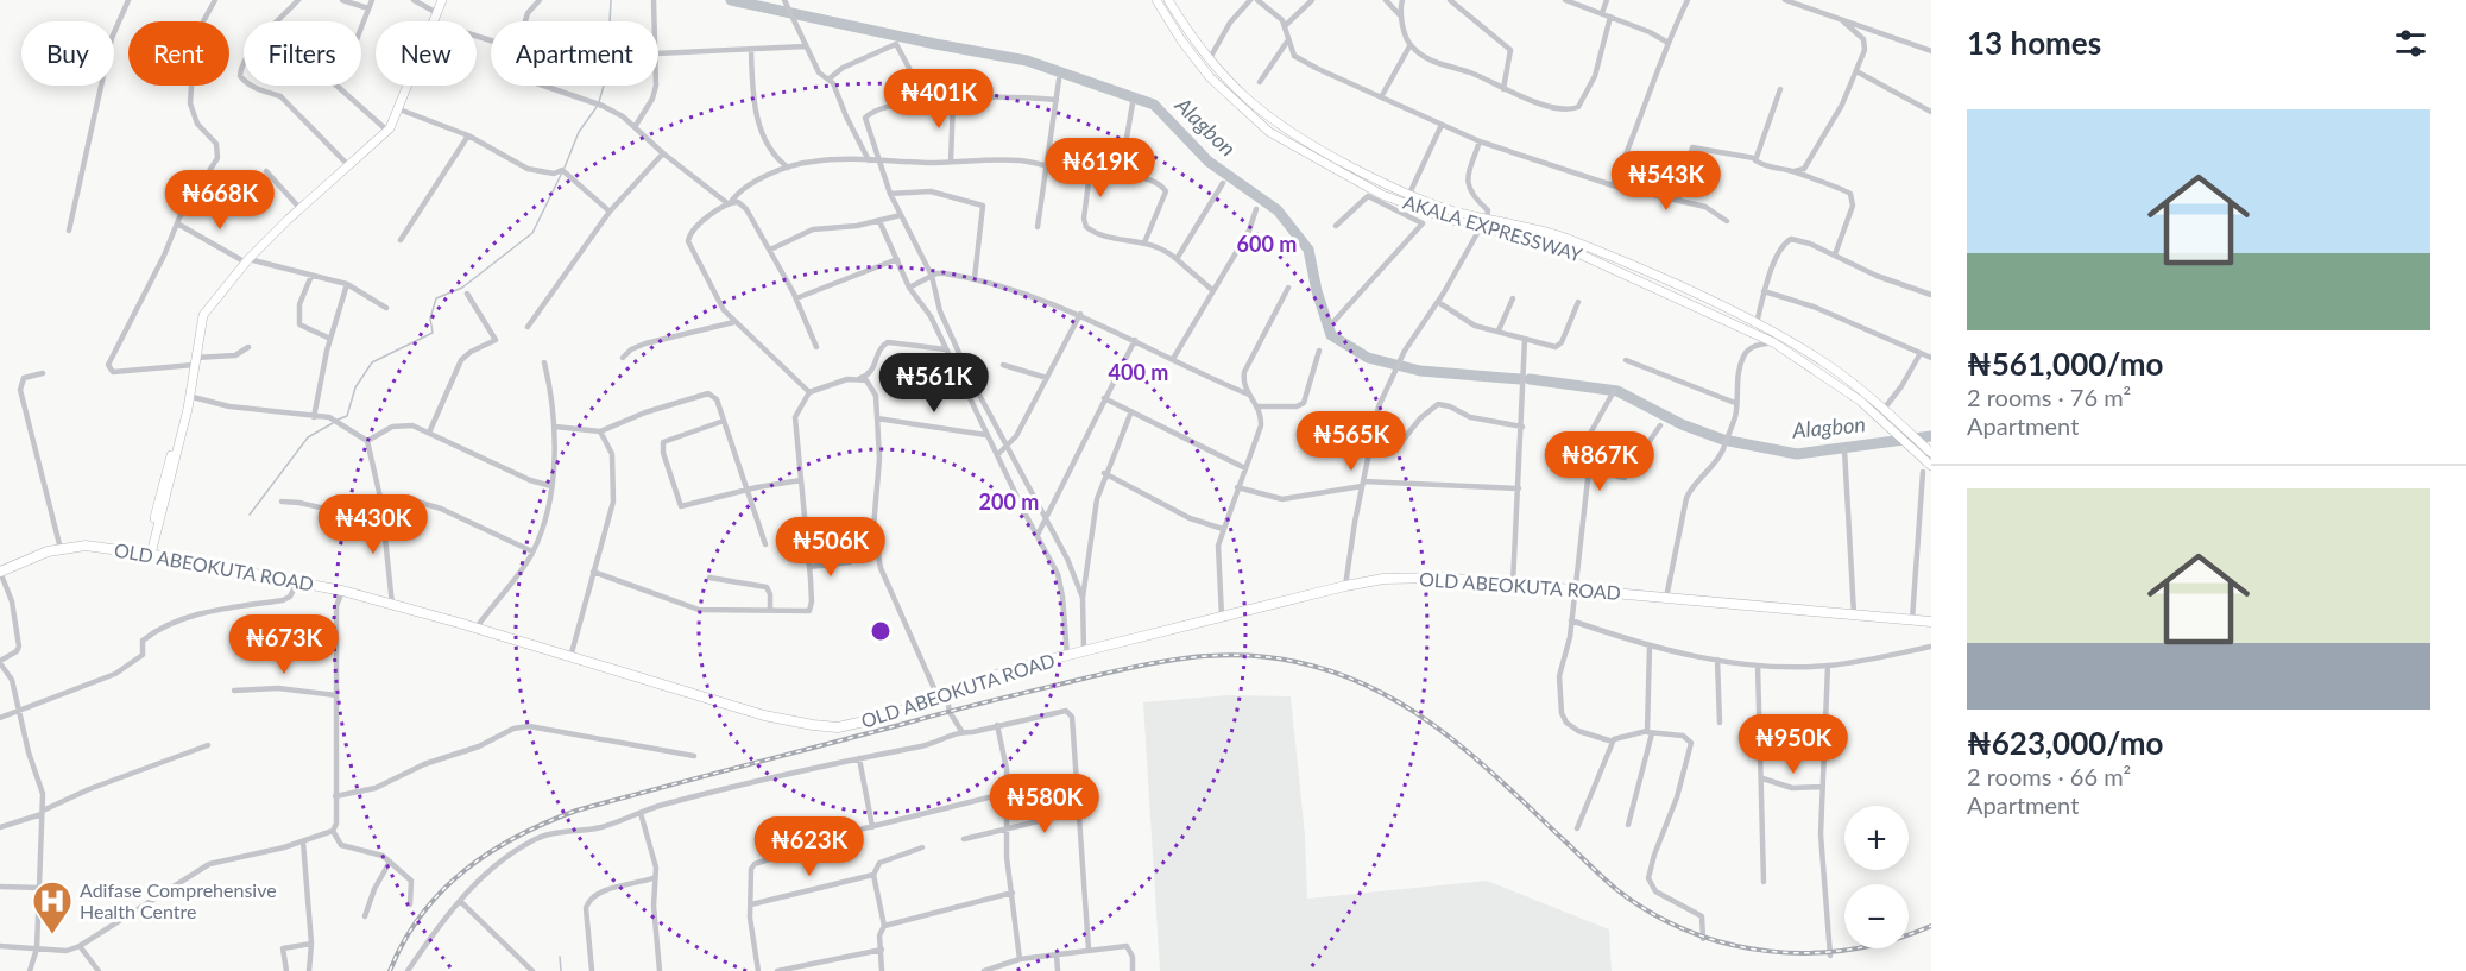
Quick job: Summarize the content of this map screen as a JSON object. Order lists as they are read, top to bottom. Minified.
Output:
{"streets":{"highway":["OLD ABEOKUTA ROAD"],"main road":["AKALA EXPRESSWAY"]},"water":["Alagbon"],"places":{"hospital":["Adifase Comprehensive Health Centre"]},"page":{"heading":"13 homes","chip":["Buy","Rent","Filters","New","Apartment"],"price":["₦401K","₦619K","₦543K","₦668K","₦561K","₦565K","₦867K","₦430K","₦506K","₦673K","₦950K","₦580K","₦623K"],"list":[{"name":"₦561,000/mo","note":"2 rooms · 76 m² · Apartment"},{"name":"₦623,000/mo","note":"2 rooms · 66 m² · Apartment"}],"map_buttons":["+","−"]},"rings":["600 m","400 m","200 m"]}
